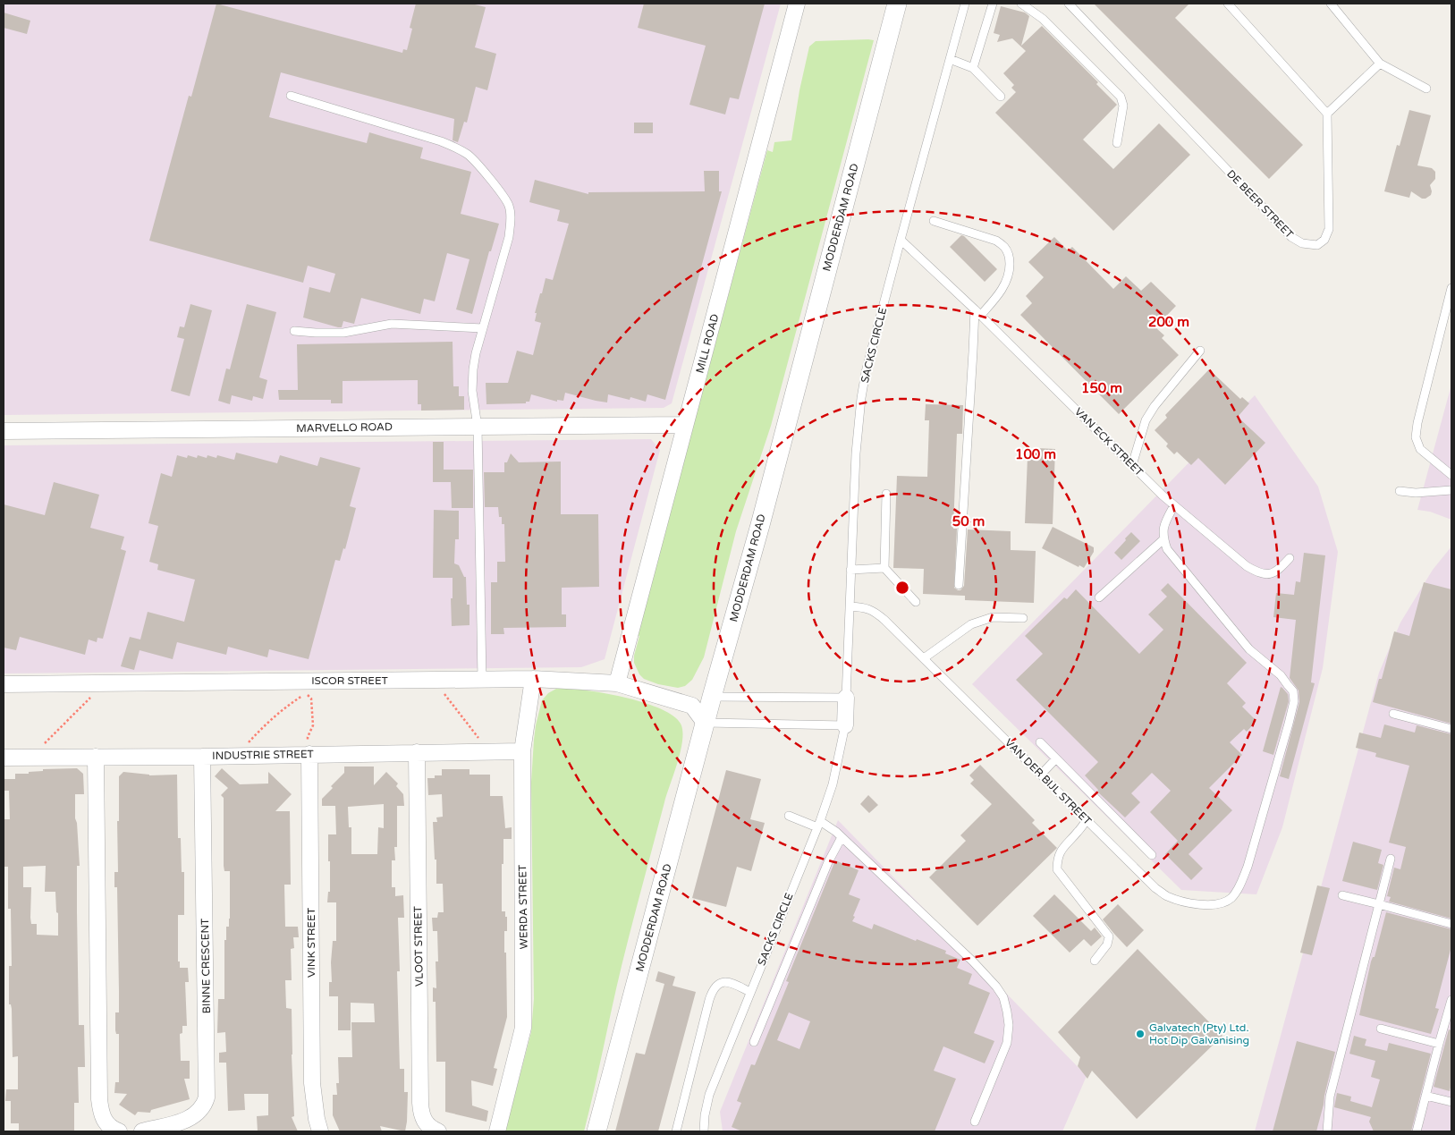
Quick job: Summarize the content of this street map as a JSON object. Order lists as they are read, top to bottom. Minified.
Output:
{"streets":{"street":["MODDERDAM ROAD","MILL ROAD","SACKS CIRCLE","MARVELLO ROAD","ISCOR STREET","INDUSTRIE STREET","WERDA STREET","VINK STREET","VLOOT STREET","BINNE CRESCENT"],"lane":["DE BEER STREET","VAN ECK STREET","VAN DER BIJL STREET"]},"crossings":[["MILL ROAD","MARVELLO ROAD"],["MILL ROAD","ISCOR STREET"],["SACKS CIRCLE","VAN ECK STREET"],["SACKS CIRCLE","VAN DER BIJL STREET"],["ISCOR STREET","WERDA STREET"],["INDUSTRIE STREET","WERDA STREET"],["INDUSTRIE STREET","VINK STREET"],["INDUSTRIE STREET","VLOOT STREET"],["INDUSTRIE STREET","BINNE CRESCENT"]],"places":["Galvatech (Pty) Ltd. Hot Dip Galvanising"],"rings":["200 m","150 m","100 m","50 m"]}
